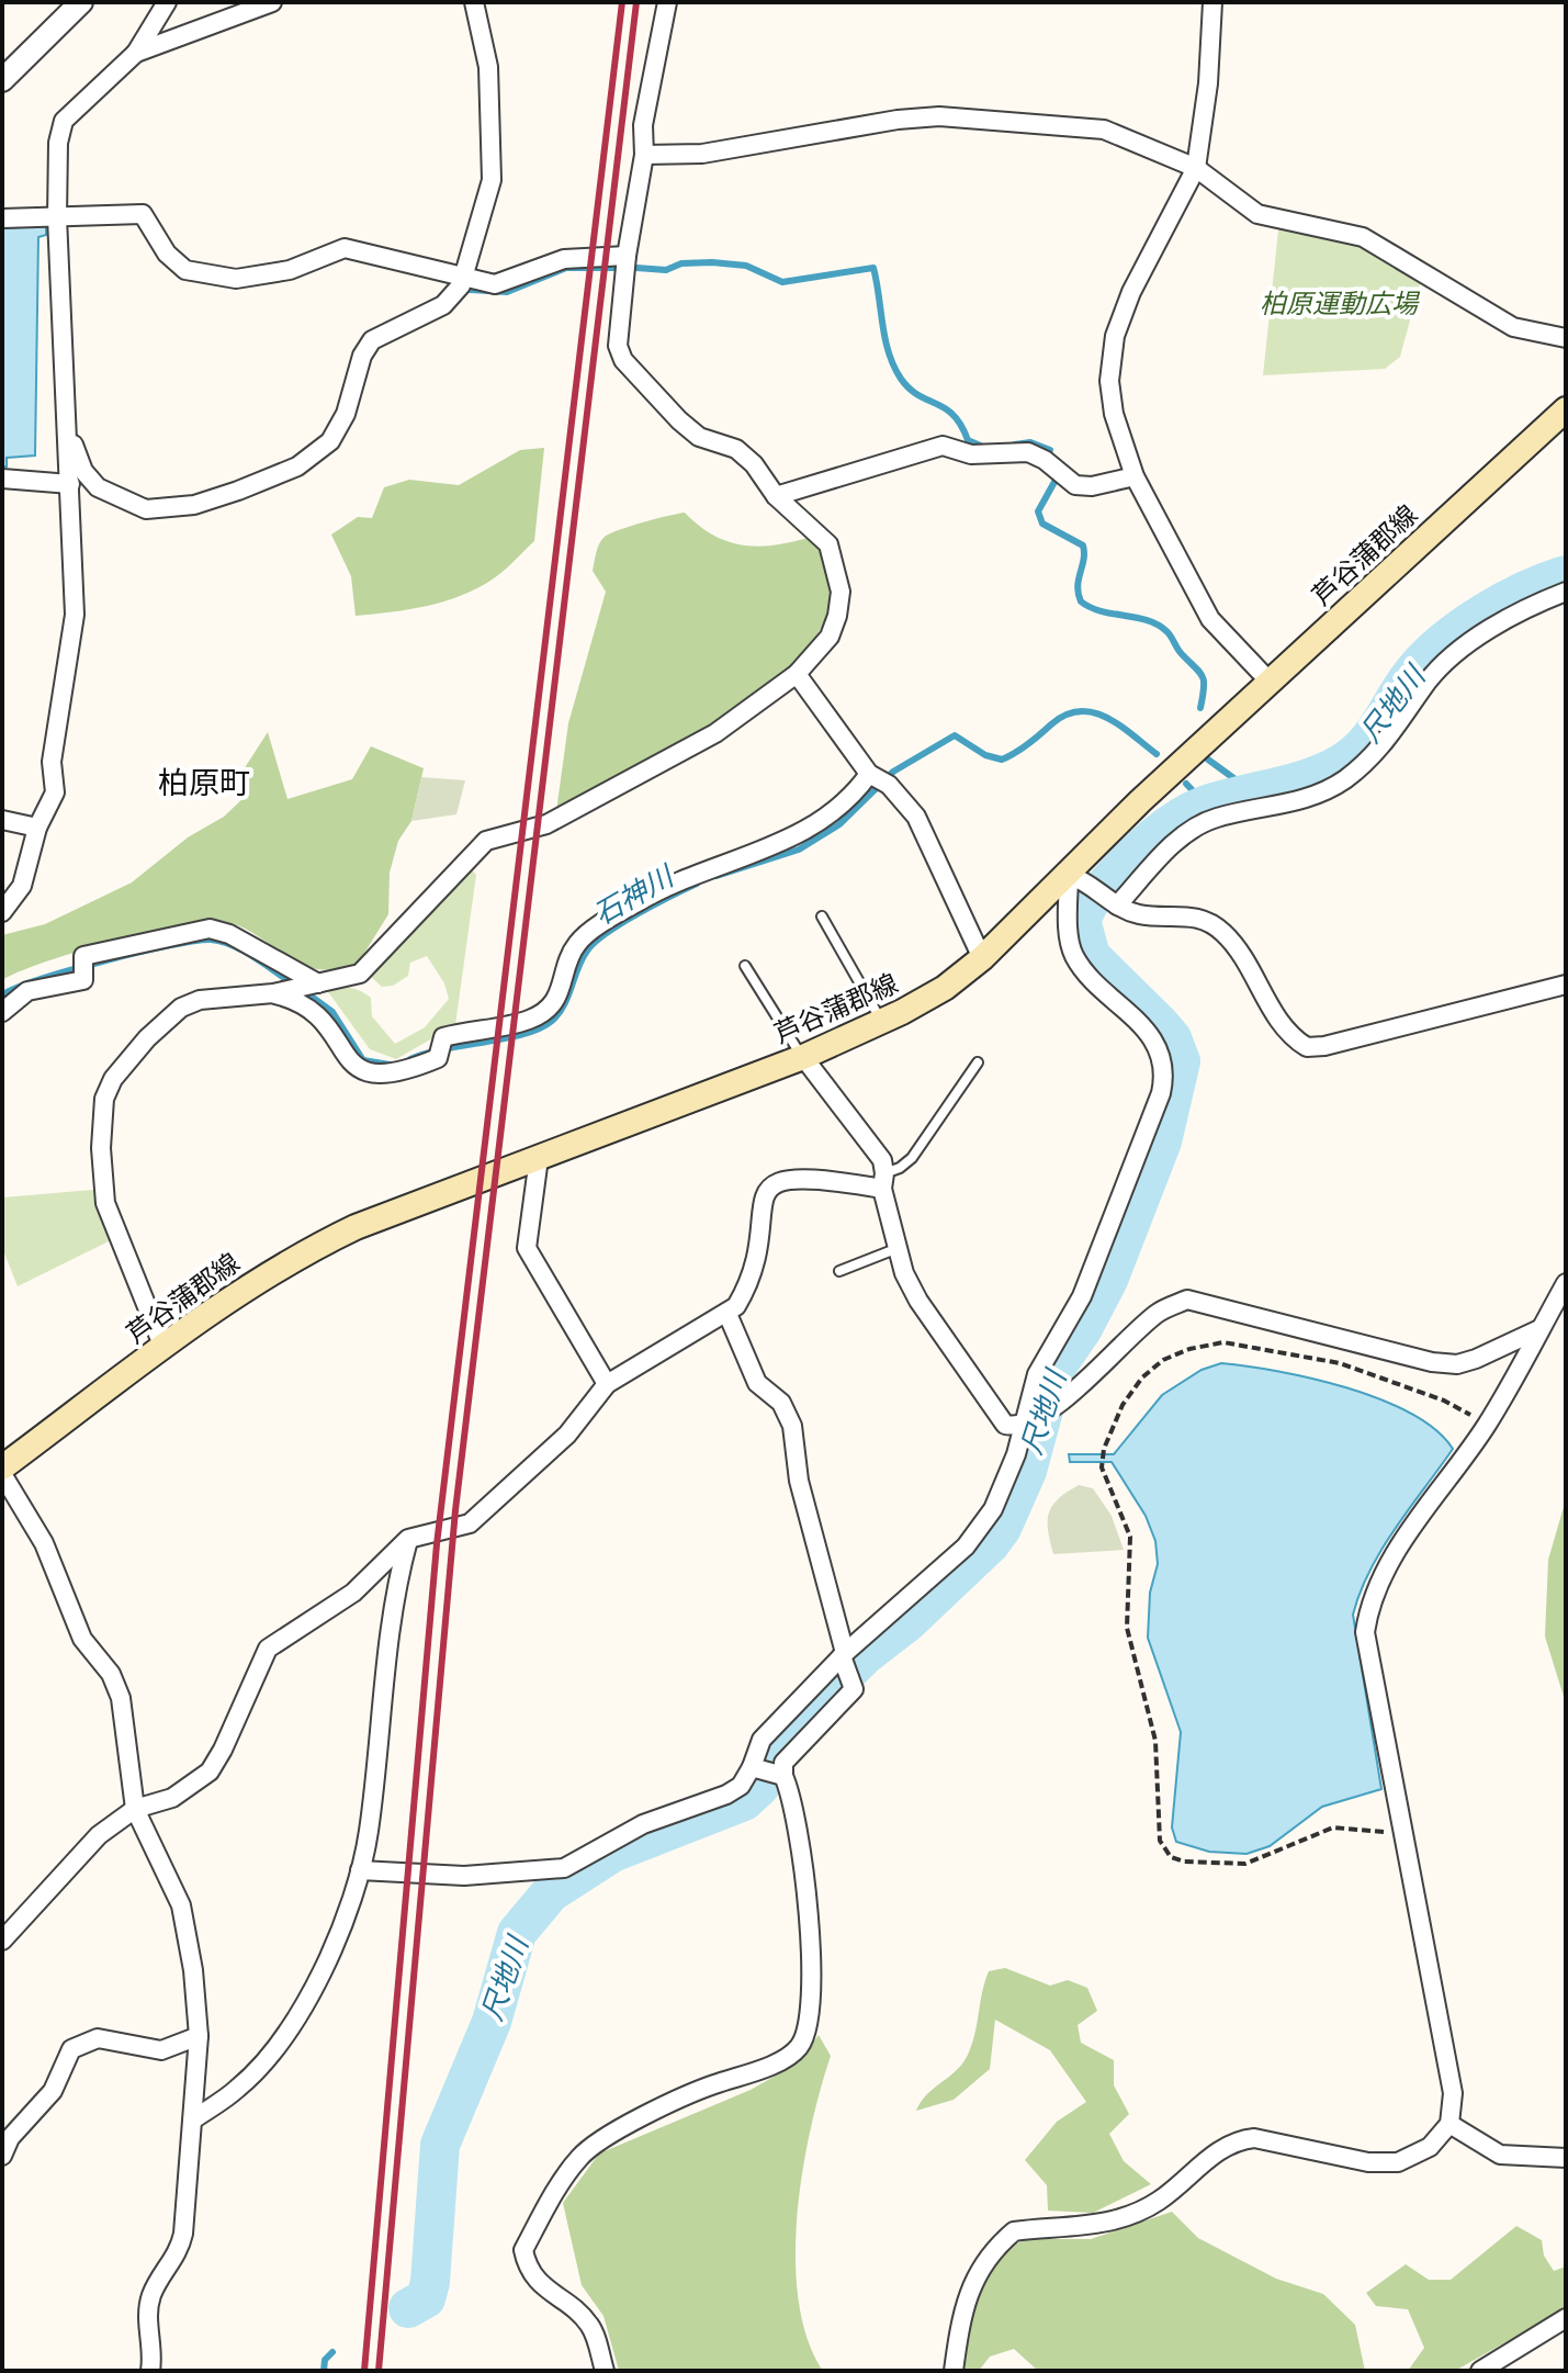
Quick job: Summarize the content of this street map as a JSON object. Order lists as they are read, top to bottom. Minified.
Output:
{"streets":{"main road":["芦谷蒲郡線"]},"districts":["柏原町"],"water":["尺地川","石神川"],"parks":["柏原運動広場"]}
